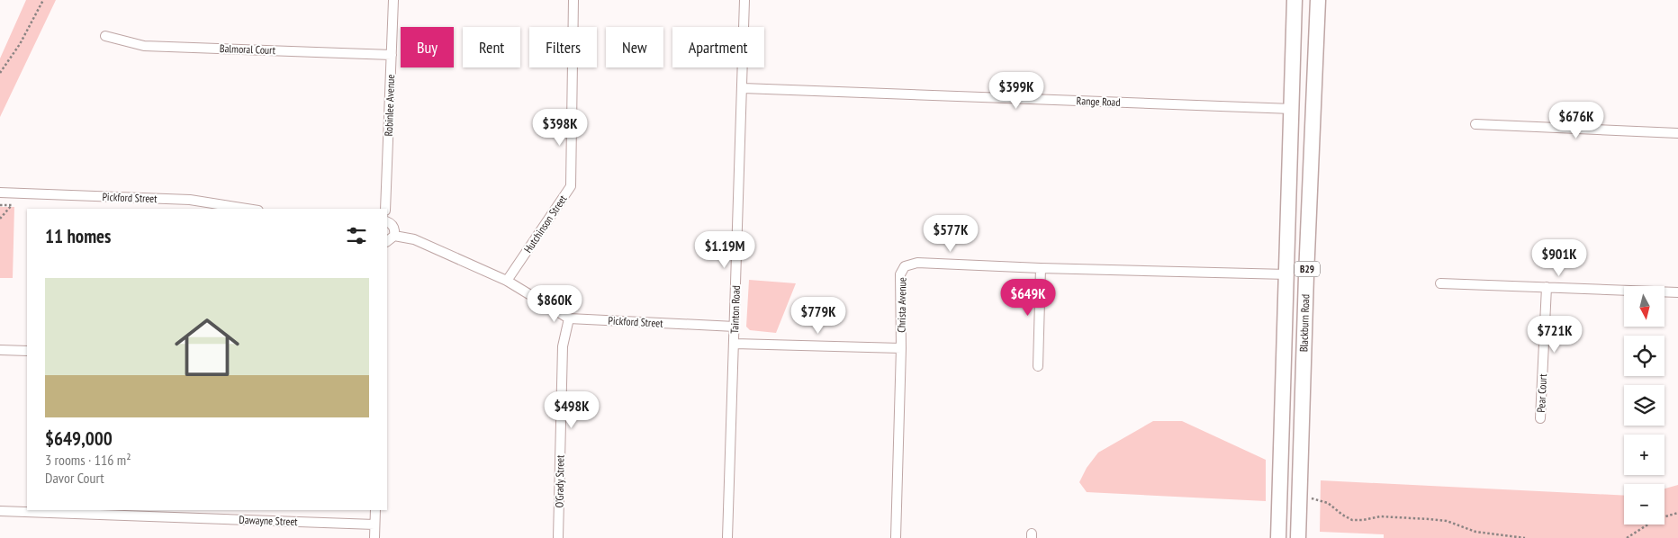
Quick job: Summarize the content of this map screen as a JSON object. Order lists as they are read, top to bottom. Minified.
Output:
{"streets":{"main road":["B29","Blackburn Road"],"street":["Balmoral Court","Range Road","Robinlee Avenue","Pickford Street","Hutchinson Street","Christa Avenue","Tainton Road","Pear Court","O'Grady Street","Dawayne Street"]},"crossings":[["Balmoral Court","Robinlee Avenue"],["Range Road","Tainton Road"],["Range Road","Blackburn Road"],["Pickford Street","Hutchinson Street"],["Pickford Street","Tainton Road"],["Pickford Street","O'Grady Street"],["Christa Avenue","Blackburn Road"]],"north":"bottom","page":{"chip":["Buy","Rent","Filters","New","Apartment"],"price":["$399K","$676K","$398K","$577K","$1.19M","$901K","$649K","$860K","$779K","$721K","$498K"],"heading":"11 homes","list":[{"name":"$649,000","note":"3 rooms · 116 m² · Davor Court"}],"map_buttons":["+","−"]}}
